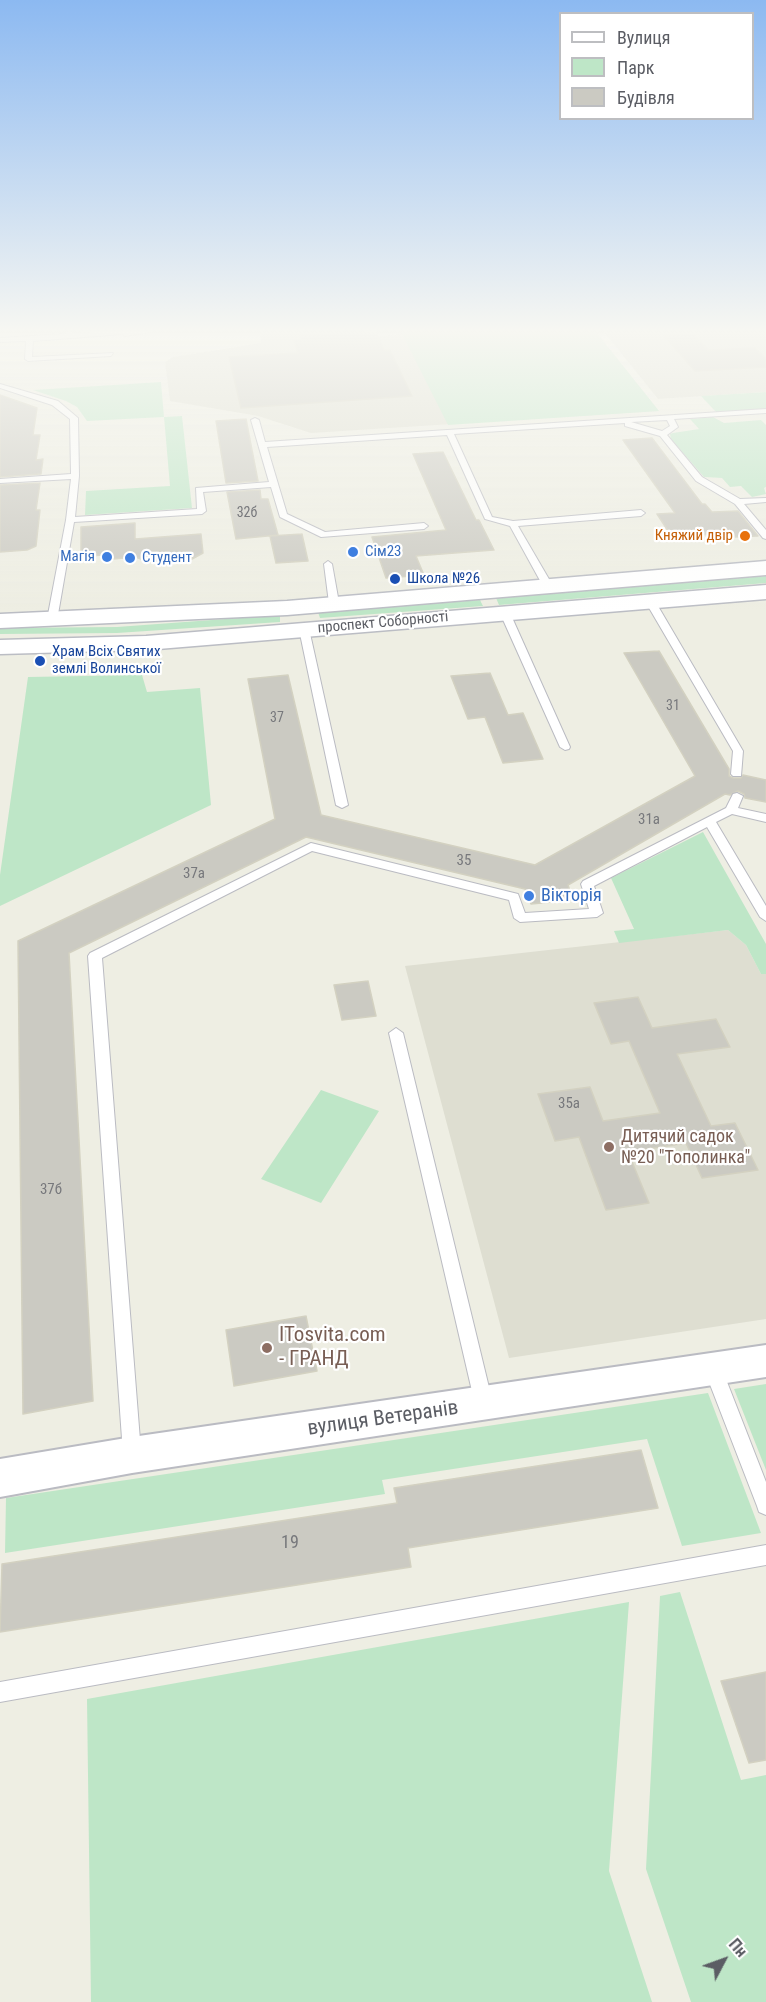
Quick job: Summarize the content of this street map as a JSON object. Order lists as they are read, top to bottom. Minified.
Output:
{"streets":{"main road":["проспект Соборності"],"street":["вулиця Ветеранів"]},"places":["Княжий двір","Сім23","Магія","Студент","Школа №26","Храм Всіх Святих землі Волинської","Вікторія","Дитячий садок №20 \"Тополинка\"","ITosvita.com - ГРАНД"],"house_numbers":["32б","31","37","31а","35","37а","35а","37б","19"],"legend":["Вулиця","Парк","Будівля"],"north":"top right"}
